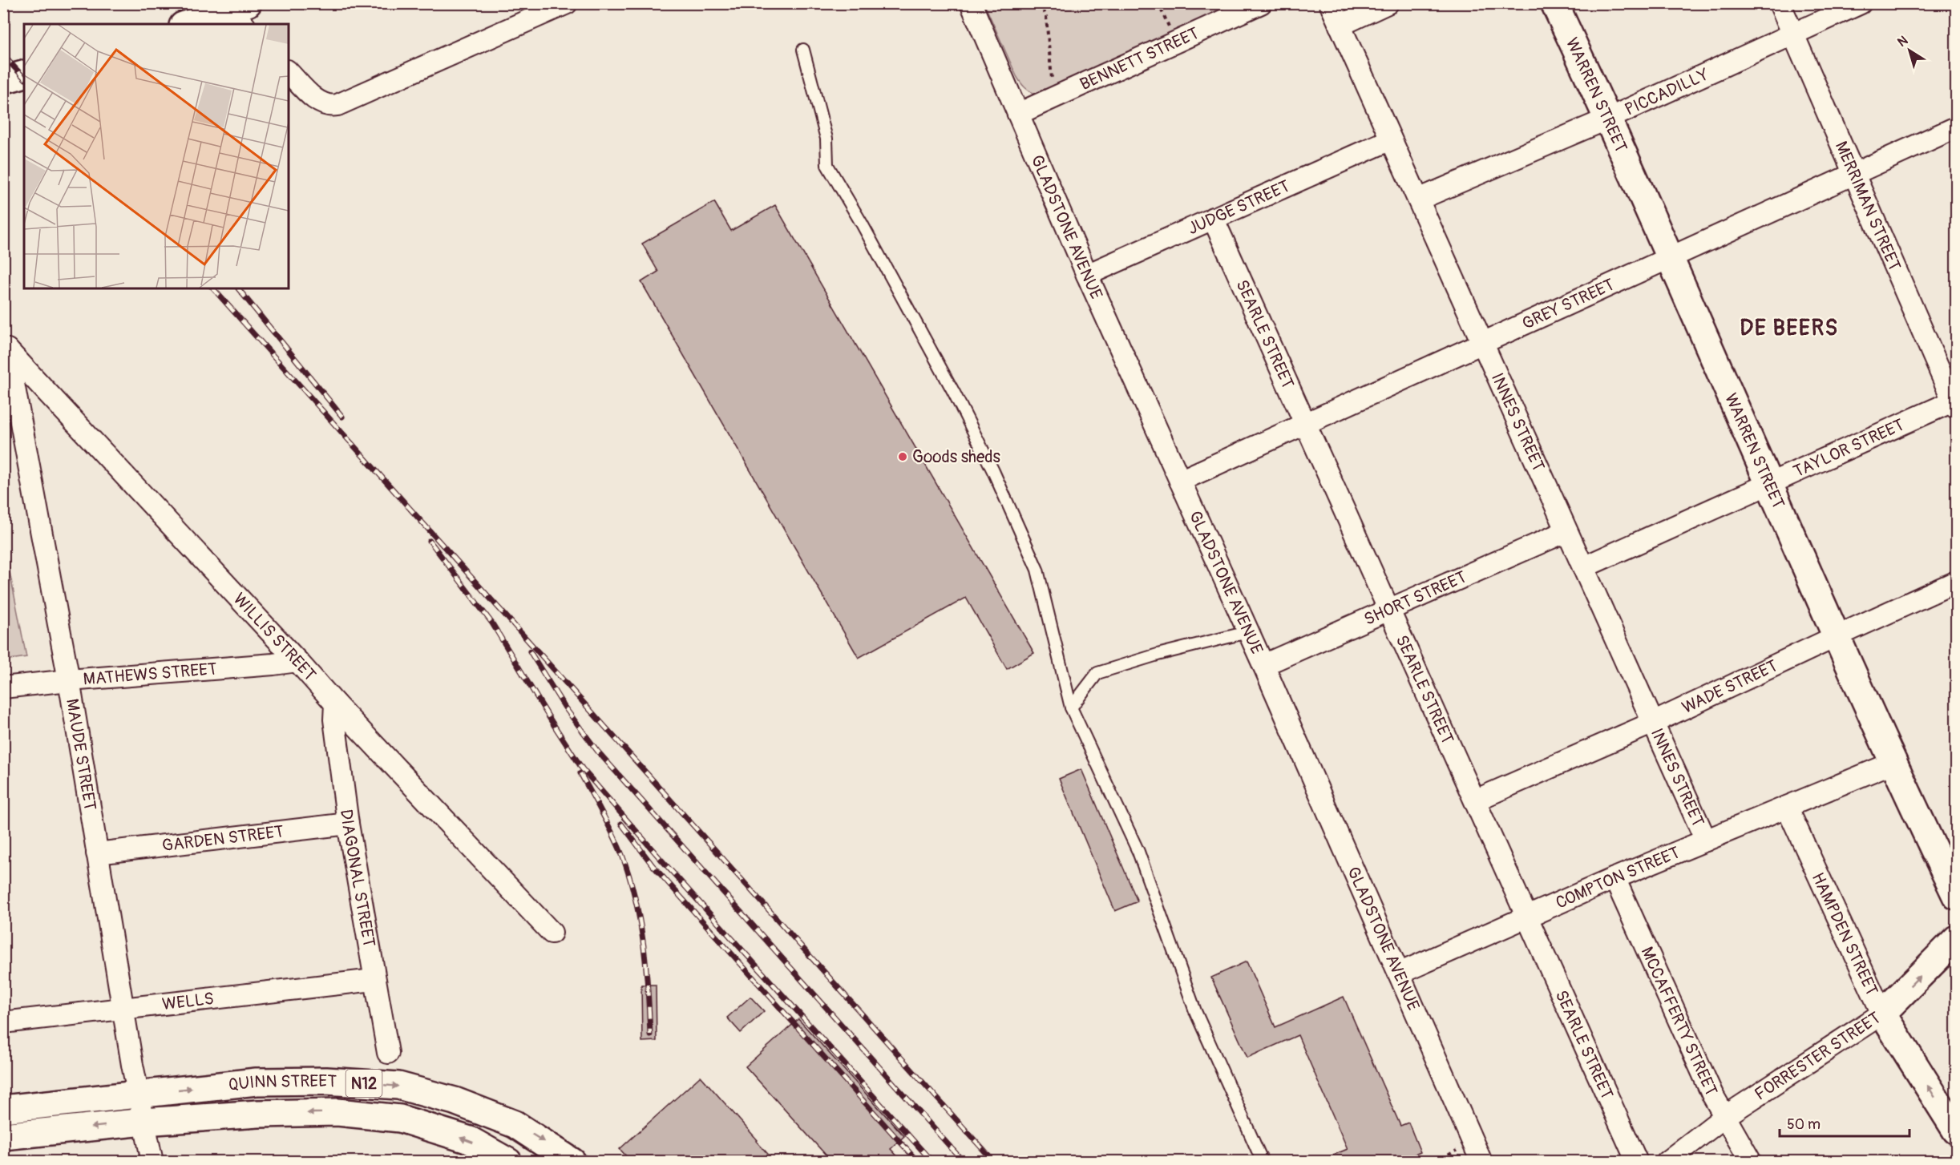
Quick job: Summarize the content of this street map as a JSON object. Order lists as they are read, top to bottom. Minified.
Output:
{"streets":{"main road":["WARREN STREET","HAMPDEN STREET","FORRESTER STREET","N12","QUINN STREET"],"street":["BENNETT STREET","PICCADILLY","MERRIMAN STREET","JUDGE STREET","GLADSTONE AVENUE","GREY STREET","SEARLE STREET","INNES STREET","TAYLOR STREET","SHORT STREET","WILLIS STREET","MATHEWS STREET","WADE STREET","MAUDE STREET","GARDEN STREET","COMPTON STREET","DIAGONAL STREET","WELLS","MCCAFFERTY STREET"]},"crossings":[["BENNETT STREET","GLADSTONE AVENUE"],["PICCADILLY","WARREN STREET"],["PICCADILLY","MERRIMAN STREET"],["PICCADILLY","INNES STREET"],["WARREN STREET","GREY STREET"],["WARREN STREET","TAYLOR STREET"],["WARREN STREET","WADE STREET"],["WARREN STREET","COMPTON STREET"],["MERRIMAN STREET","GREY STREET"],["MERRIMAN STREET","TAYLOR STREET"],["JUDGE STREET","GLADSTONE AVENUE"],["JUDGE STREET","SEARLE STREET"],["JUDGE STREET","INNES STREET"],["GLADSTONE AVENUE","GREY STREET"],["GLADSTONE AVENUE","SHORT STREET"],["GLADSTONE AVENUE","COMPTON STREET"],["GREY STREET","SEARLE STREET"],["GREY STREET","INNES STREET"],["SEARLE STREET","SHORT STREET"],["SEARLE STREET","WADE STREET"],["SEARLE STREET","COMPTON STREET"],["INNES STREET","TAYLOR STREET"],["INNES STREET","SHORT STREET"],["INNES STREET","WADE STREET"],["INNES STREET","COMPTON STREET"],["WILLIS STREET","MATHEWS STREET"],["WILLIS STREET","MAUDE STREET"],["WILLIS STREET","DIAGONAL STREET"],["MATHEWS STREET","MAUDE STREET"],["MAUDE STREET","GARDEN STREET"],["MAUDE STREET","WELLS"],["MAUDE STREET","QUINN STREET"],["GARDEN STREET","DIAGONAL STREET"],["COMPTON STREET","HAMPDEN STREET"],["COMPTON STREET","MCCAFFERTY STREET"],["DIAGONAL STREET","WELLS"],["HAMPDEN STREET","FORRESTER STREET"],["MCCAFFERTY STREET","FORRESTER STREET"]],"one_way":["HAMPDEN STREET"],"districts":["DE BEERS"],"places":["Goods sheds"],"scale_bar":"50 m","north":"top left"}
